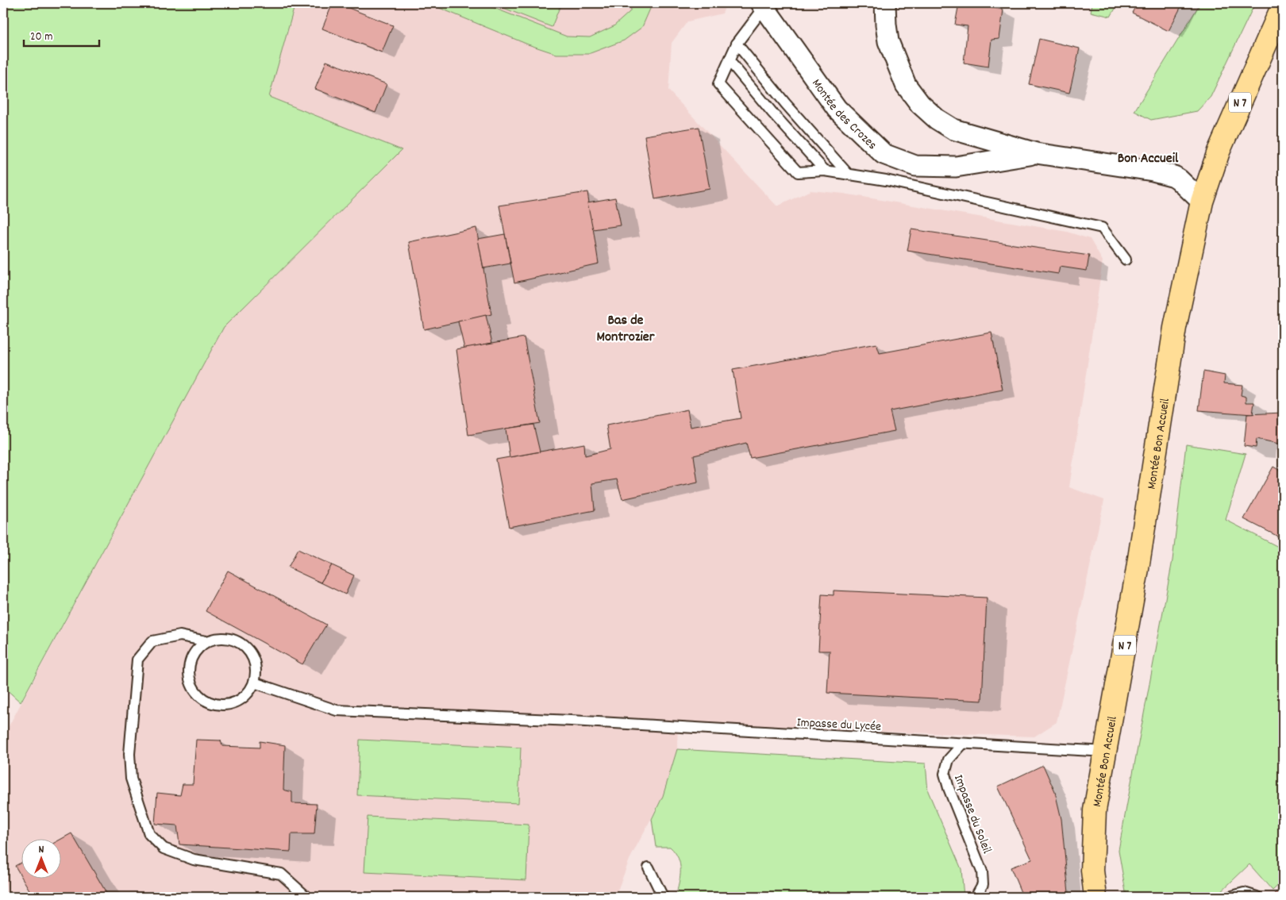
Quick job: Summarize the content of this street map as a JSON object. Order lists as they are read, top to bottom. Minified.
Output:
{"streets":{"main road":["N 7","Montée Bon Accueil"],"street":["Montée des Crozes"],"lane":["Impasse du Lycée","Impasse du Soleil"]},"crossings":[["Montée des Crozes","Montée Bon Accueil"],["Montée Bon Accueil","Impasse du Lycée"],["Impasse du Lycée","Impasse du Soleil"]],"districts":["Bon Accueil","Bas de Montrozier"],"scale_bar":"20 m","north":"top"}
